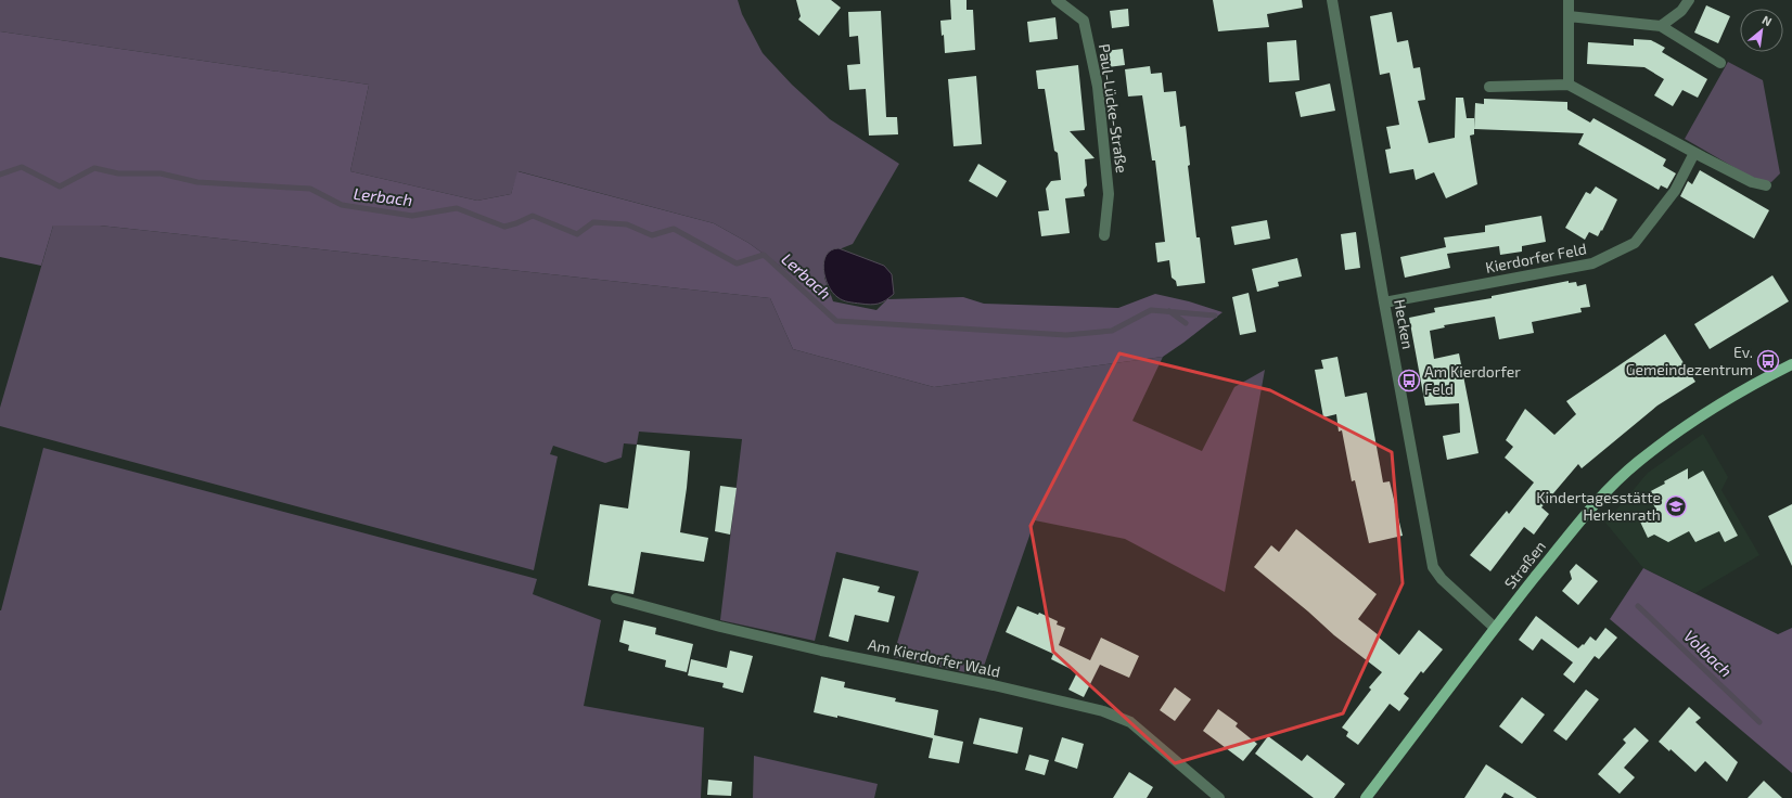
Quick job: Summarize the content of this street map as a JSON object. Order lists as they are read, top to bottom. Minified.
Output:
{"streets":{"main road":["Straßen"],"street":["Paul-Lücke-Straße","Kierdorfer Feld","Hecken","Am Kierdorfer Wald"]},"crossings":[["Kierdorfer Feld","Hecken"],["Hecken","Straßen"]],"water":["Lerbach","Volbach"],"places":{"bus stop":["Ev. Gemeindezentrum","Am Kierdorfer Feld"],"school or university":["Kindertagesstätte Herkenrath"]},"north":"top right"}
